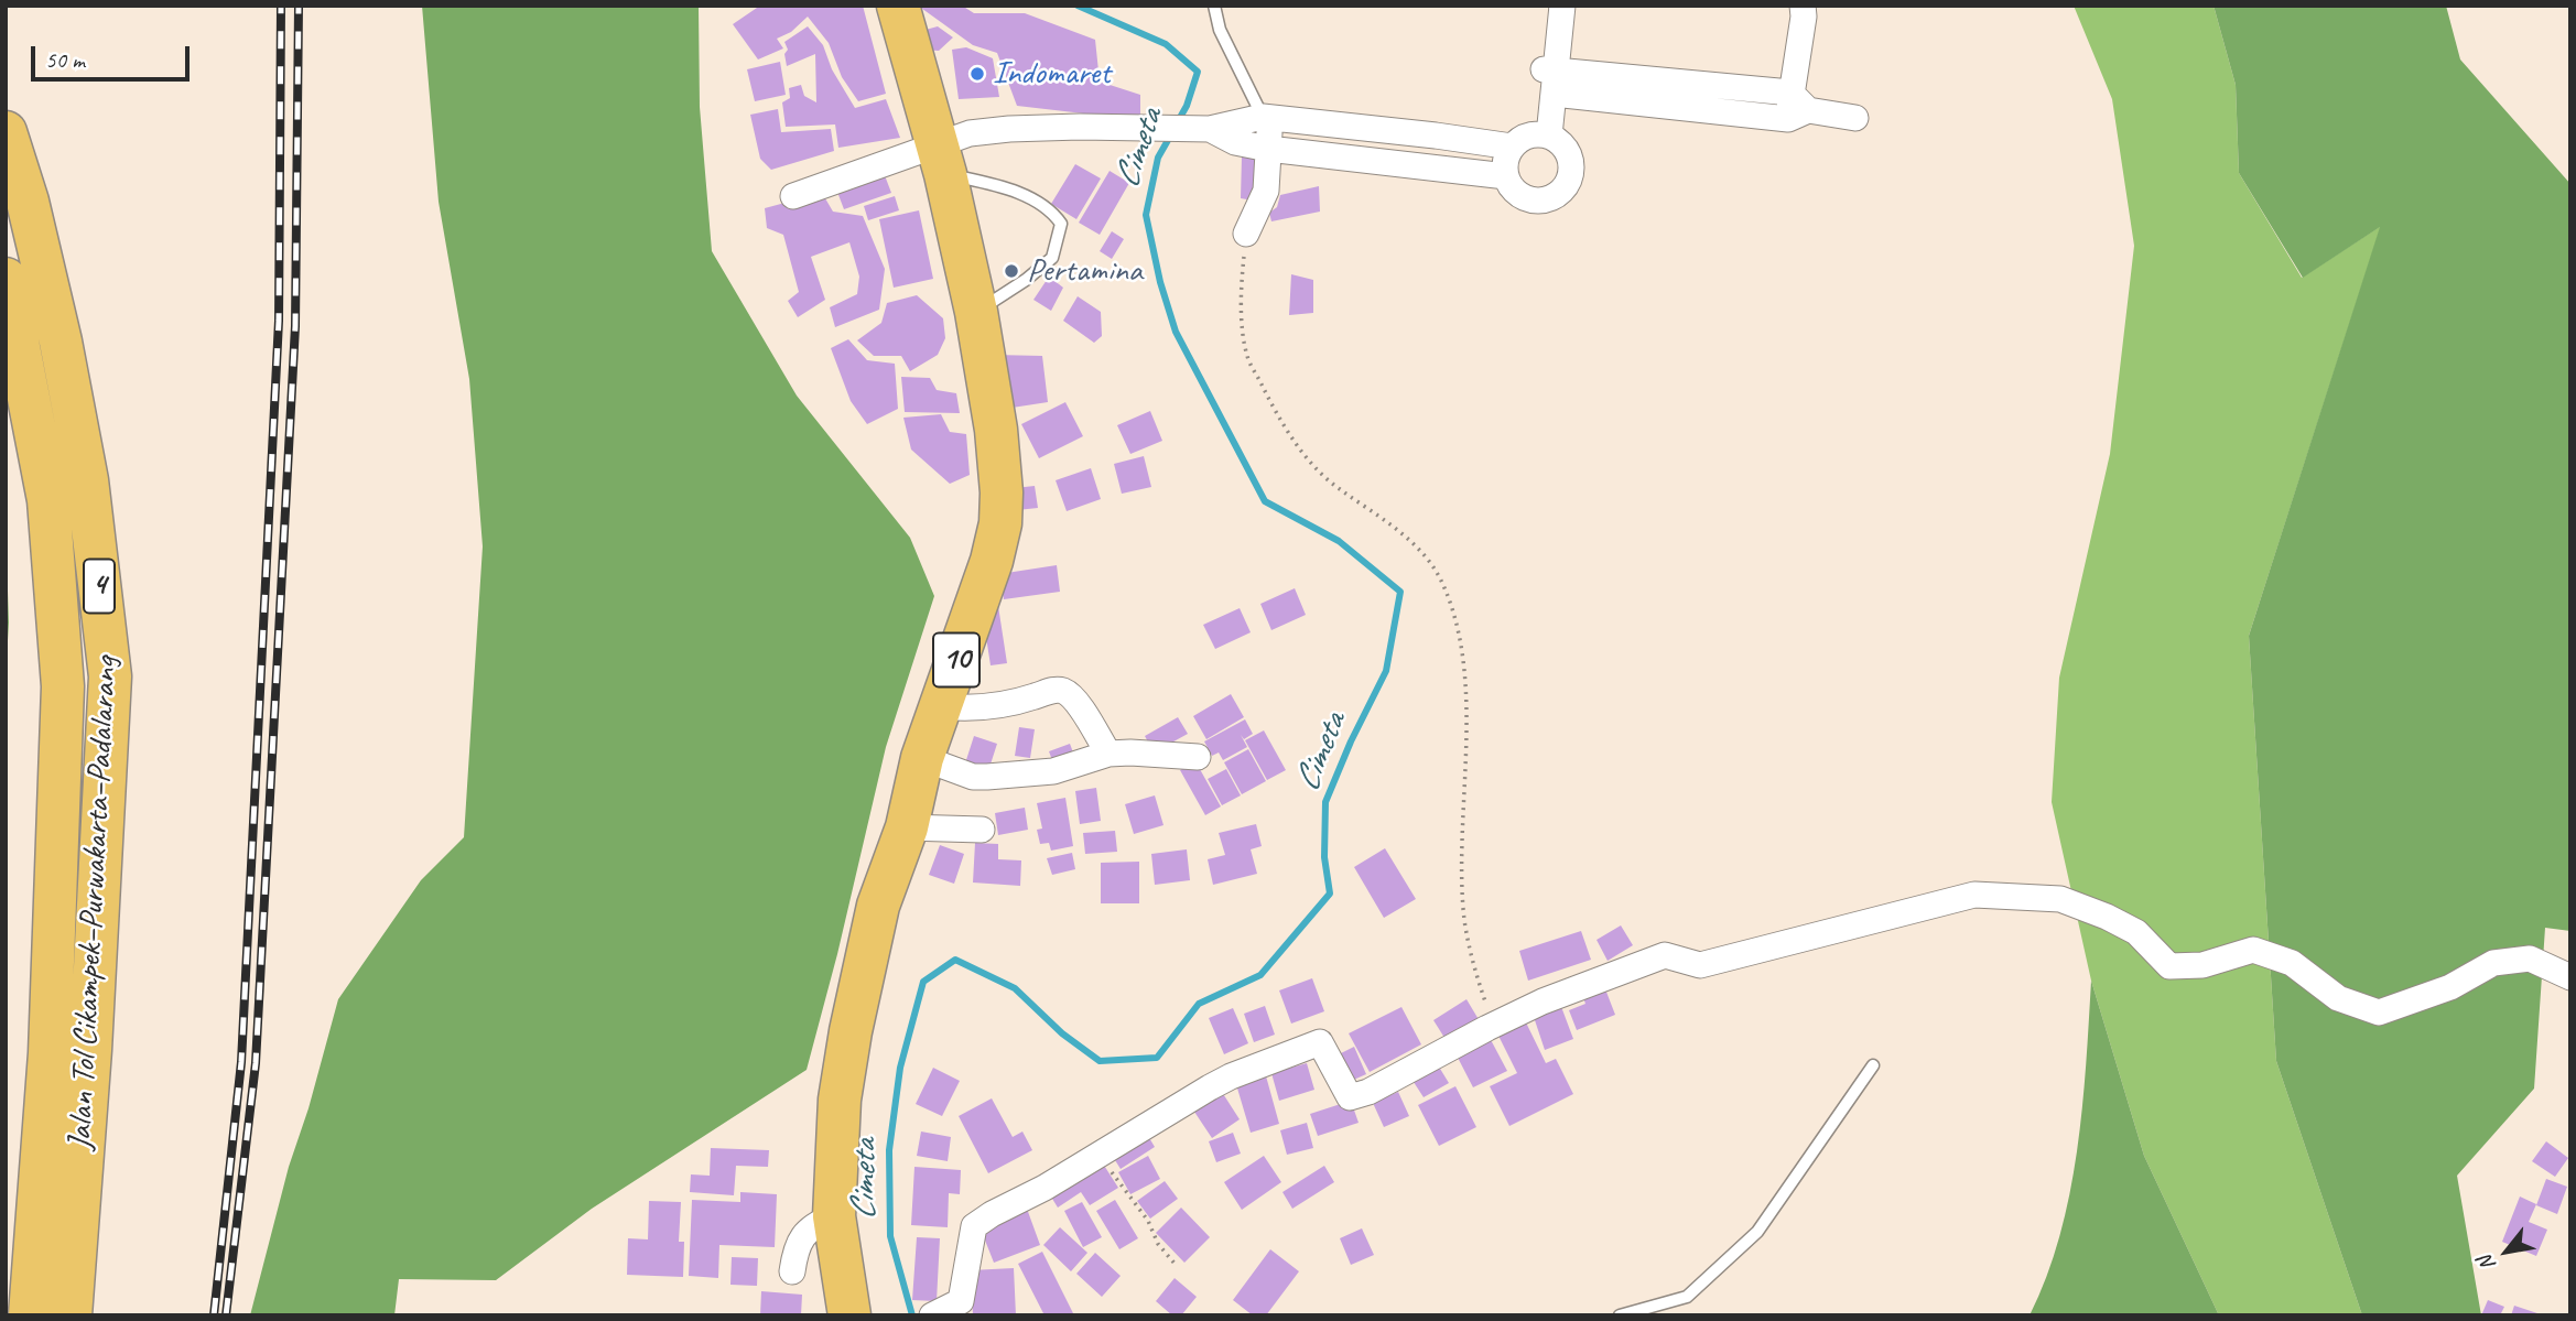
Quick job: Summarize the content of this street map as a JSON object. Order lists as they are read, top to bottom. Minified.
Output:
{"streets":{"highway":["4","10","Jalan Tol Cikampek–Purwakarta–Padalarang"]},"water":["Cimeta"],"places":["Indomaret","Pertamina"],"scale_bar":"50 m","north":"bottom left"}
